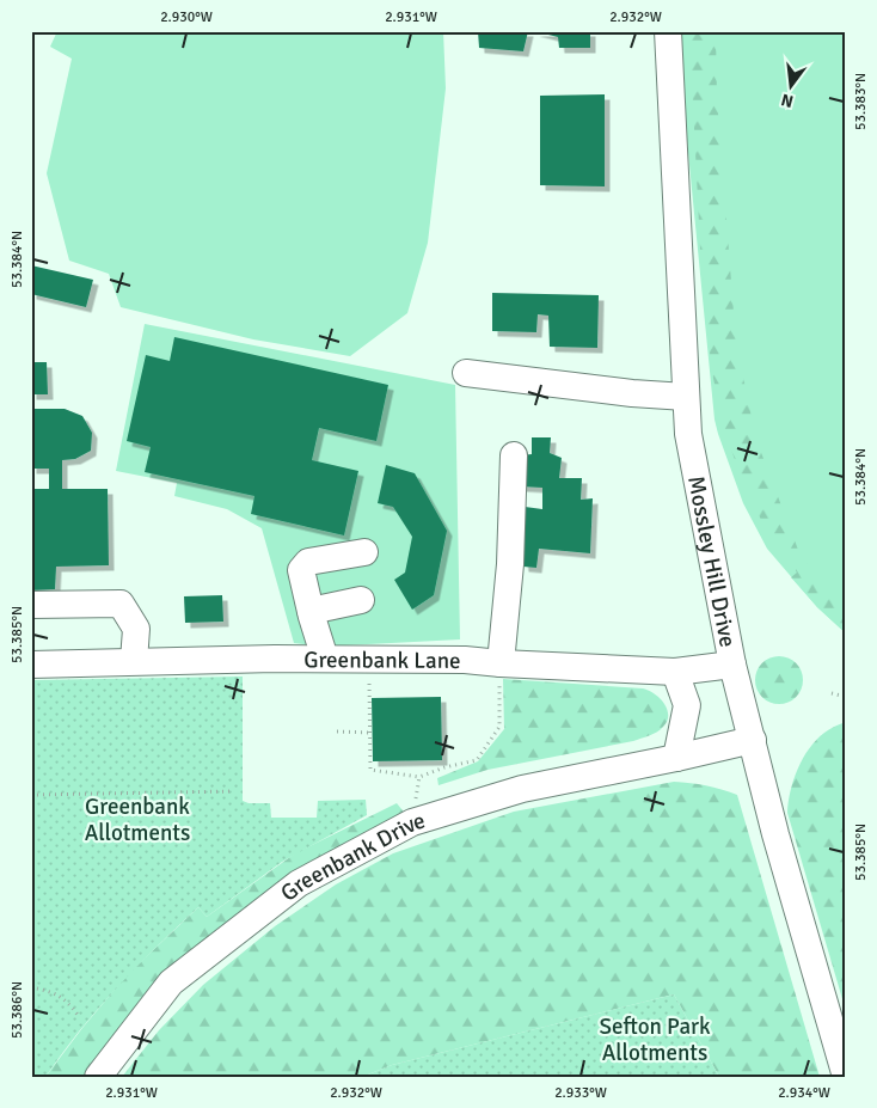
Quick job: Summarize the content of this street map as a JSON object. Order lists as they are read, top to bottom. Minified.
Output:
{"streets":{"street":["Mossley Hill Drive","Greenbank Lane","Greenbank Drive"]},"crossings":[["Mossley Hill Drive","Greenbank Lane"],["Mossley Hill Drive","Greenbank Drive"]],"parks":["Greenbank Allotments","Sefton Park Allotments"],"north":"bottom","coordinates":["2.930°W","2.931°W","2.932°W","53.383°N","53.384°N","53.385°N","53.386°N","2.933°W","2.934°W"]}
